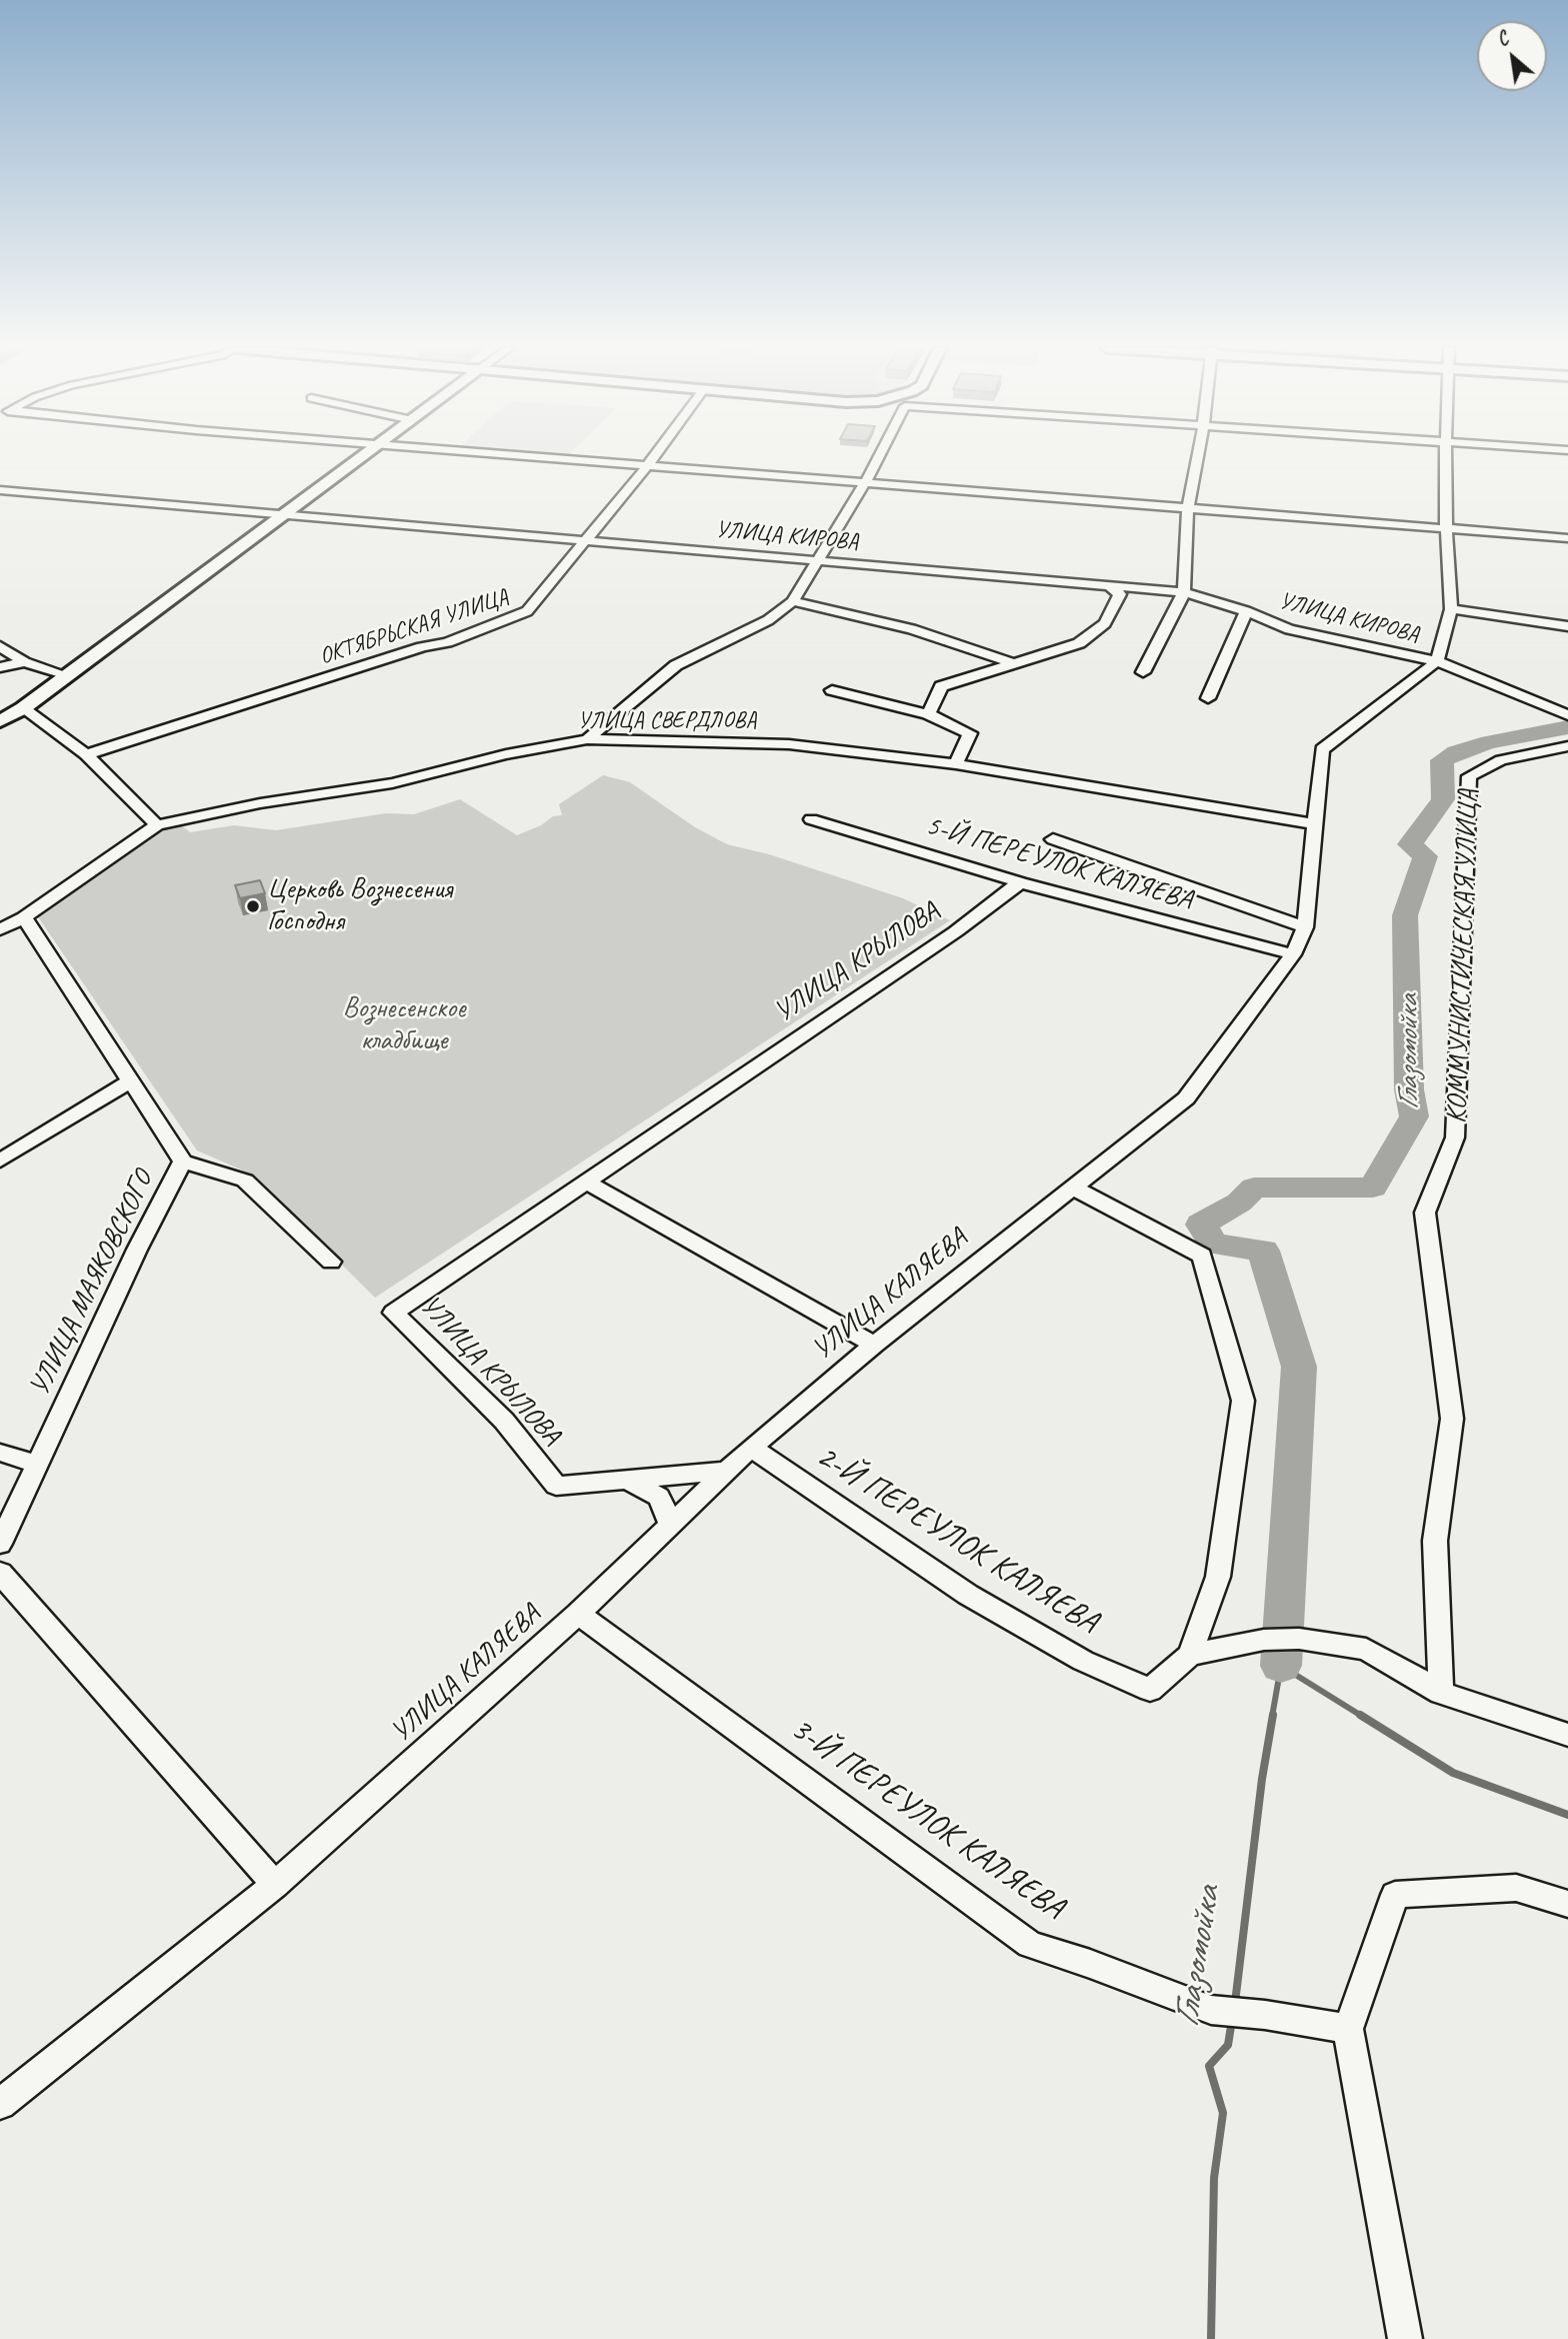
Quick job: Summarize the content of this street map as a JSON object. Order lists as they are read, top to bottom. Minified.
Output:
{"streets":{"street":["УЛИЦА КИРОВА","ОКТЯБРЬСКАЯ УЛИЦА","УЛИЦА СВЕРДЛОВА","5-Й ПЕРЕУЛОК КАЛЯЕВА","КОММУНИСТИЧЕСКАЯ УЛИЦА","УЛИЦА КРЫЛОВА","УЛИЦА МАЯКОВСКОГО","УЛИЦА КАЛЯЕВА","2-Й ПЕРЕУЛОК КАЛЯЕВА","3-Й ПЕРЕУЛОК КАЛЯЕВА"]},"crossings":[["УЛИЦА КИРОВА","ОКТЯБРЬСКАЯ УЛИЦА"],["УЛИЦА КИРОВА","УЛИЦА КАЛЯЕВА"],["УЛИЦА СВЕРДЛОВА","УЛИЦА КАЛЯЕВА"],["5-Й ПЕРЕУЛОК КАЛЯЕВА","УЛИЦА КРЫЛОВА"],["5-Й ПЕРЕУЛОК КАЛЯЕВА","УЛИЦА КАЛЯЕВА"],["УЛИЦА КРЫЛОВА","УЛИЦА КАЛЯЕВА"],["УЛИЦА КАЛЯЕВА","2-Й ПЕРЕУЛОК КАЛЯЕВА"],["УЛИЦА КАЛЯЕВА","3-Й ПЕРЕУЛОК КАЛЯЕВА"]],"water":["Глазомойка"],"parks":["Вознесенское кладбище"],"places":["Церковь Вознесения Господня"],"north":"top left"}
